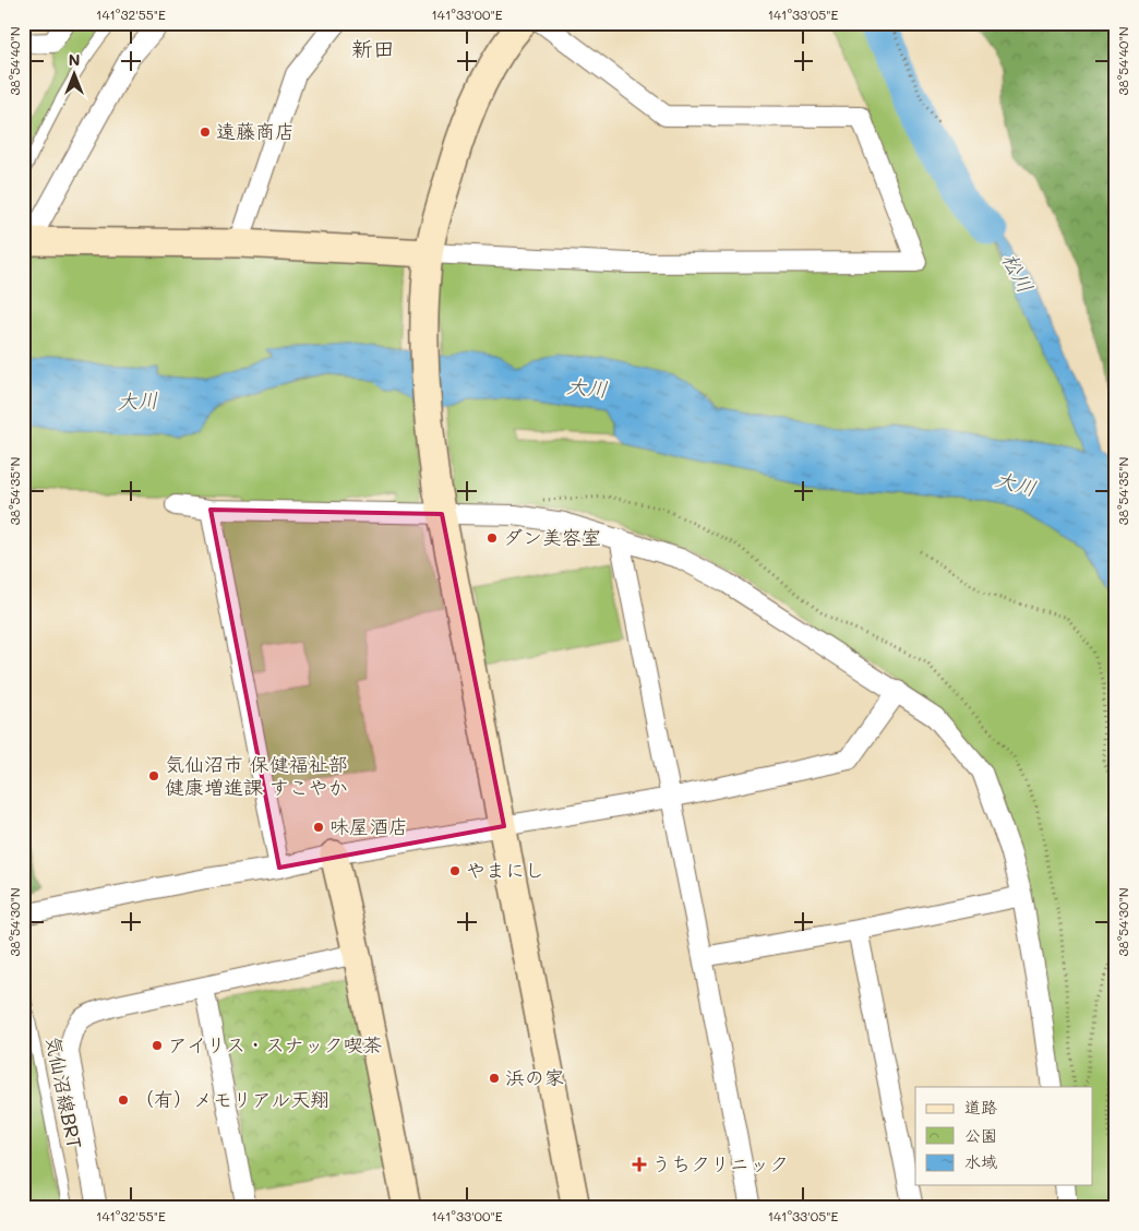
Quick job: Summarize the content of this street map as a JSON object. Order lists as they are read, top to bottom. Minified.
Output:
{"streets":{"lane":["気仙沼線BRT"]},"districts":["新田"],"water":["松川","大川"],"places":{"other":["遠藤商店","ダン美容室","気仙沼市 保健福祉部 健康増進課 すこやか","味屋酒店","やまにし","アイリス・スナック喫茶","浜の家","（有）メモリアル天翔"],"health":["うちクリニック"]},"legend":["道路","公園","水域"],"north":"top","coordinates":["141°32'55\"E","141°33'00\"E","141°33'05\"E","38°54'40\"N","38°54'35\"N","38°54'30\"N"]}
